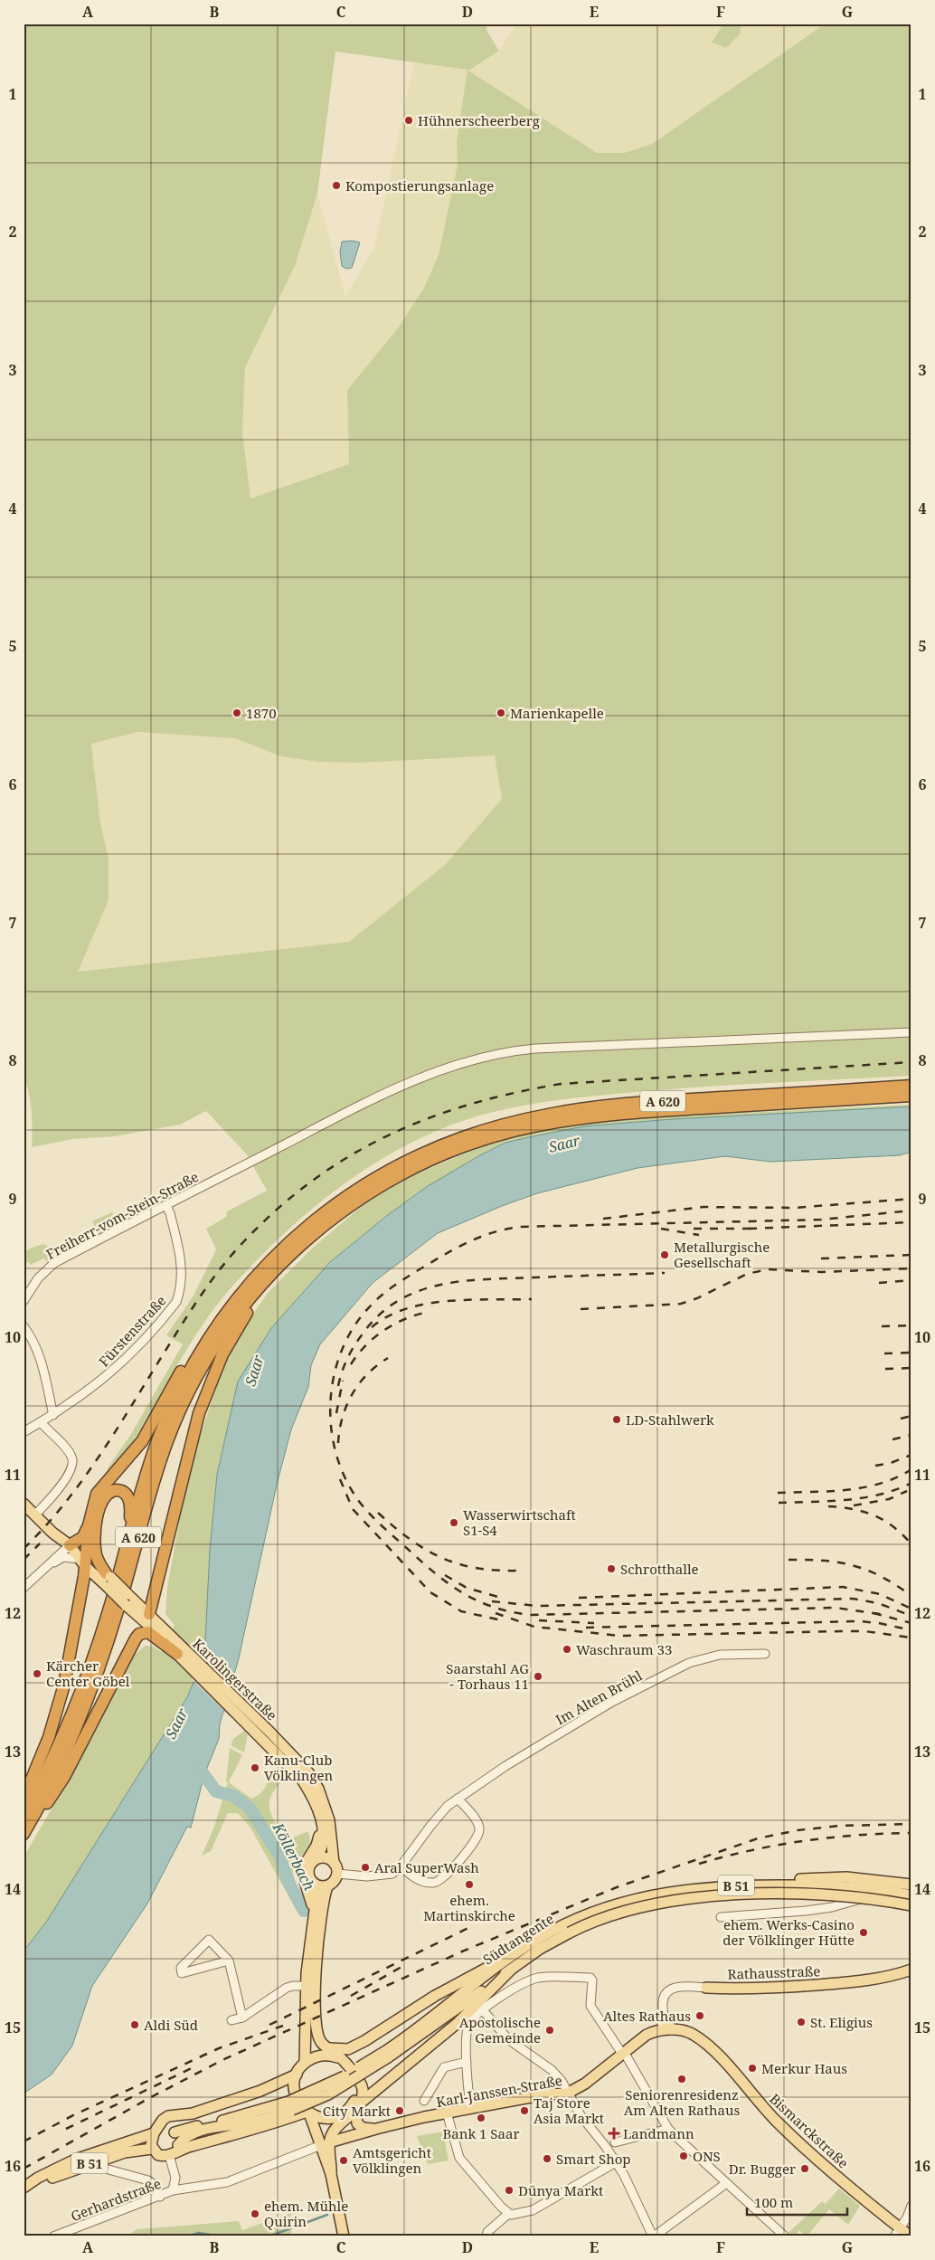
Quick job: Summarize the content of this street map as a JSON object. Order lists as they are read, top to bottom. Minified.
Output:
{"streets":{"highway":["A 620"],"main road":["Karolingerstraße","B 51","Südtangente","Rathausstraße","Karl-Janssen-Straße","Bismarckstraße"],"street":["Freiherr-vom-Stein-Straße","Fürstenstraße","Im Alten Brühl","Gerhardstraße"]},"crossings":[["Freiherr-vom-Stein-Straße","Fürstenstraße"],["Karolingerstraße","Im Alten Brühl"],["B 51","Südtangente"],["Karl-Janssen-Straße","Bismarckstraße"],["Karl-Janssen-Straße","Gerhardstraße"]],"water":["Saar","Köllerbach"],"places":{"other":["Hühnerscheerberg","Kompostierungsanlage","1870","Marienkapelle","Metallurgische Gesellschaft","LD-Stahlwerk","Wasserwirtschaft S1-S4","Schrotthalle","Waschraum 33","Kärcher Center Göbel","Saarstahl AG - Torhaus 11","Kanu-Club Völklingen","Aral SuperWash","ehem. Martinskirche","ehem. Werks-Casino der Völklinger Hütte","Altes Rathaus","St. Eligius","Aldi Süd","Apostolische Gemeinde","Merkur Haus","Seniorenresidenz Am Alten Rathaus","City Markt","Taj Store Asia Markt","Bank 1 Saar","ONS","Smart Shop","Amtsgericht Völklingen","Dr. Bugger","Dünya Markt","ehem. Mühle Quirin"],"health":["Landmann"]},"scale_bar":"100 m","grid":{"columns":["A","B","C","D","E","F","G"],"rows":["1","2","3","4","5","6","7","8","9","10","11","12","13","14","15","16"]}}
